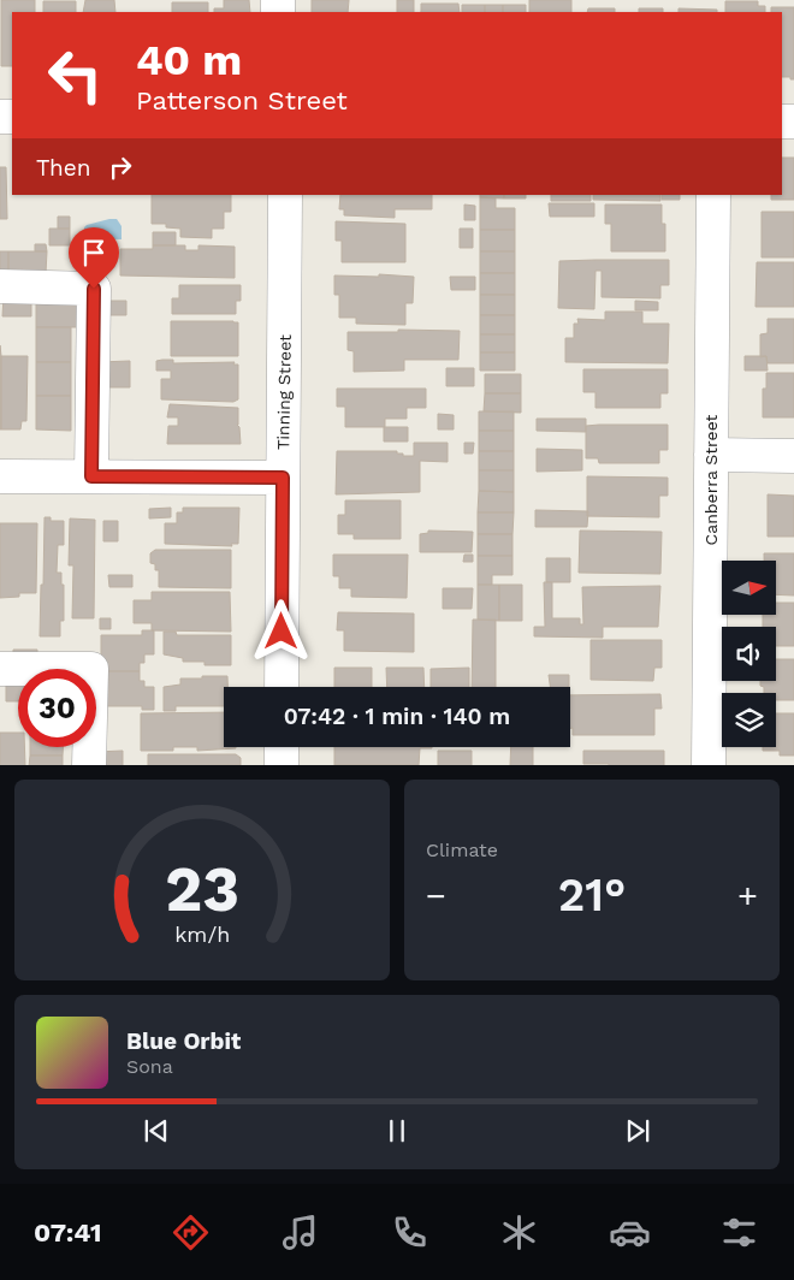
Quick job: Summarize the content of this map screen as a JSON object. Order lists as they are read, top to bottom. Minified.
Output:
{"streets":{"street":["Tinning Street","Canberra Street"]},"north":"right","page":{"turn":["40 m","Patterson Street"],"then":"Then","limit":"30","trip":"07:42 · 1 min · 140 m","tile":"Climate","heat":["−","21°","+"],"song":["Blue Orbit","Sona"],"tabs":"07:41","gauge":["23","km/h"]}}
